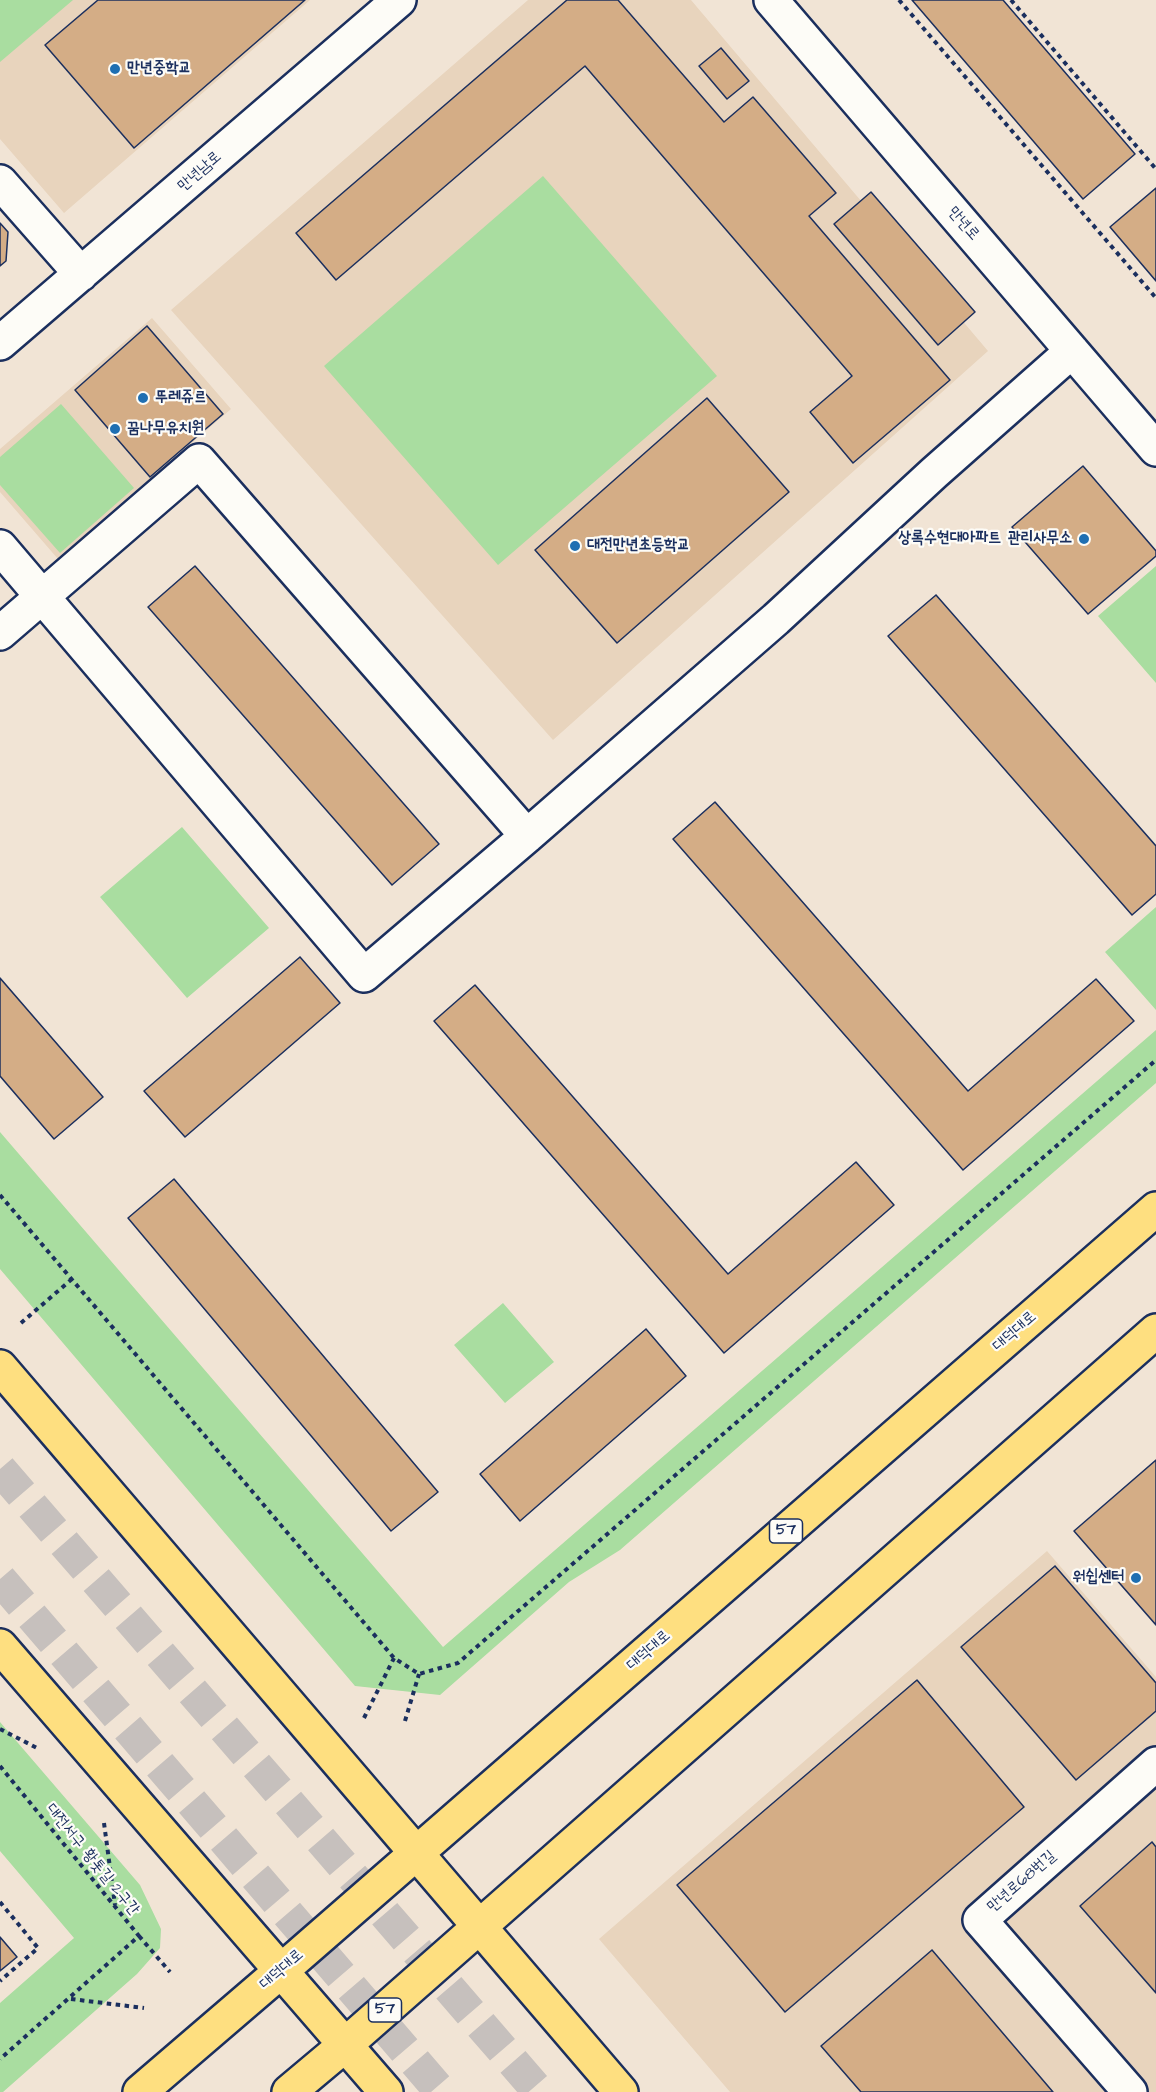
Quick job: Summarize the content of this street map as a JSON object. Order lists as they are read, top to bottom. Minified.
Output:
{"streets":{"main road":["대덕대로","57"],"street":["만년남로","만년로","만년로68번길"],"path":["대전서구 황톳길 2구간"]},"places":["만년중학교","뚜레쥬르","꿈나무유치원","상록수현대아파트 관리사무소","대전만년초등학교","워쉽센터"]}
